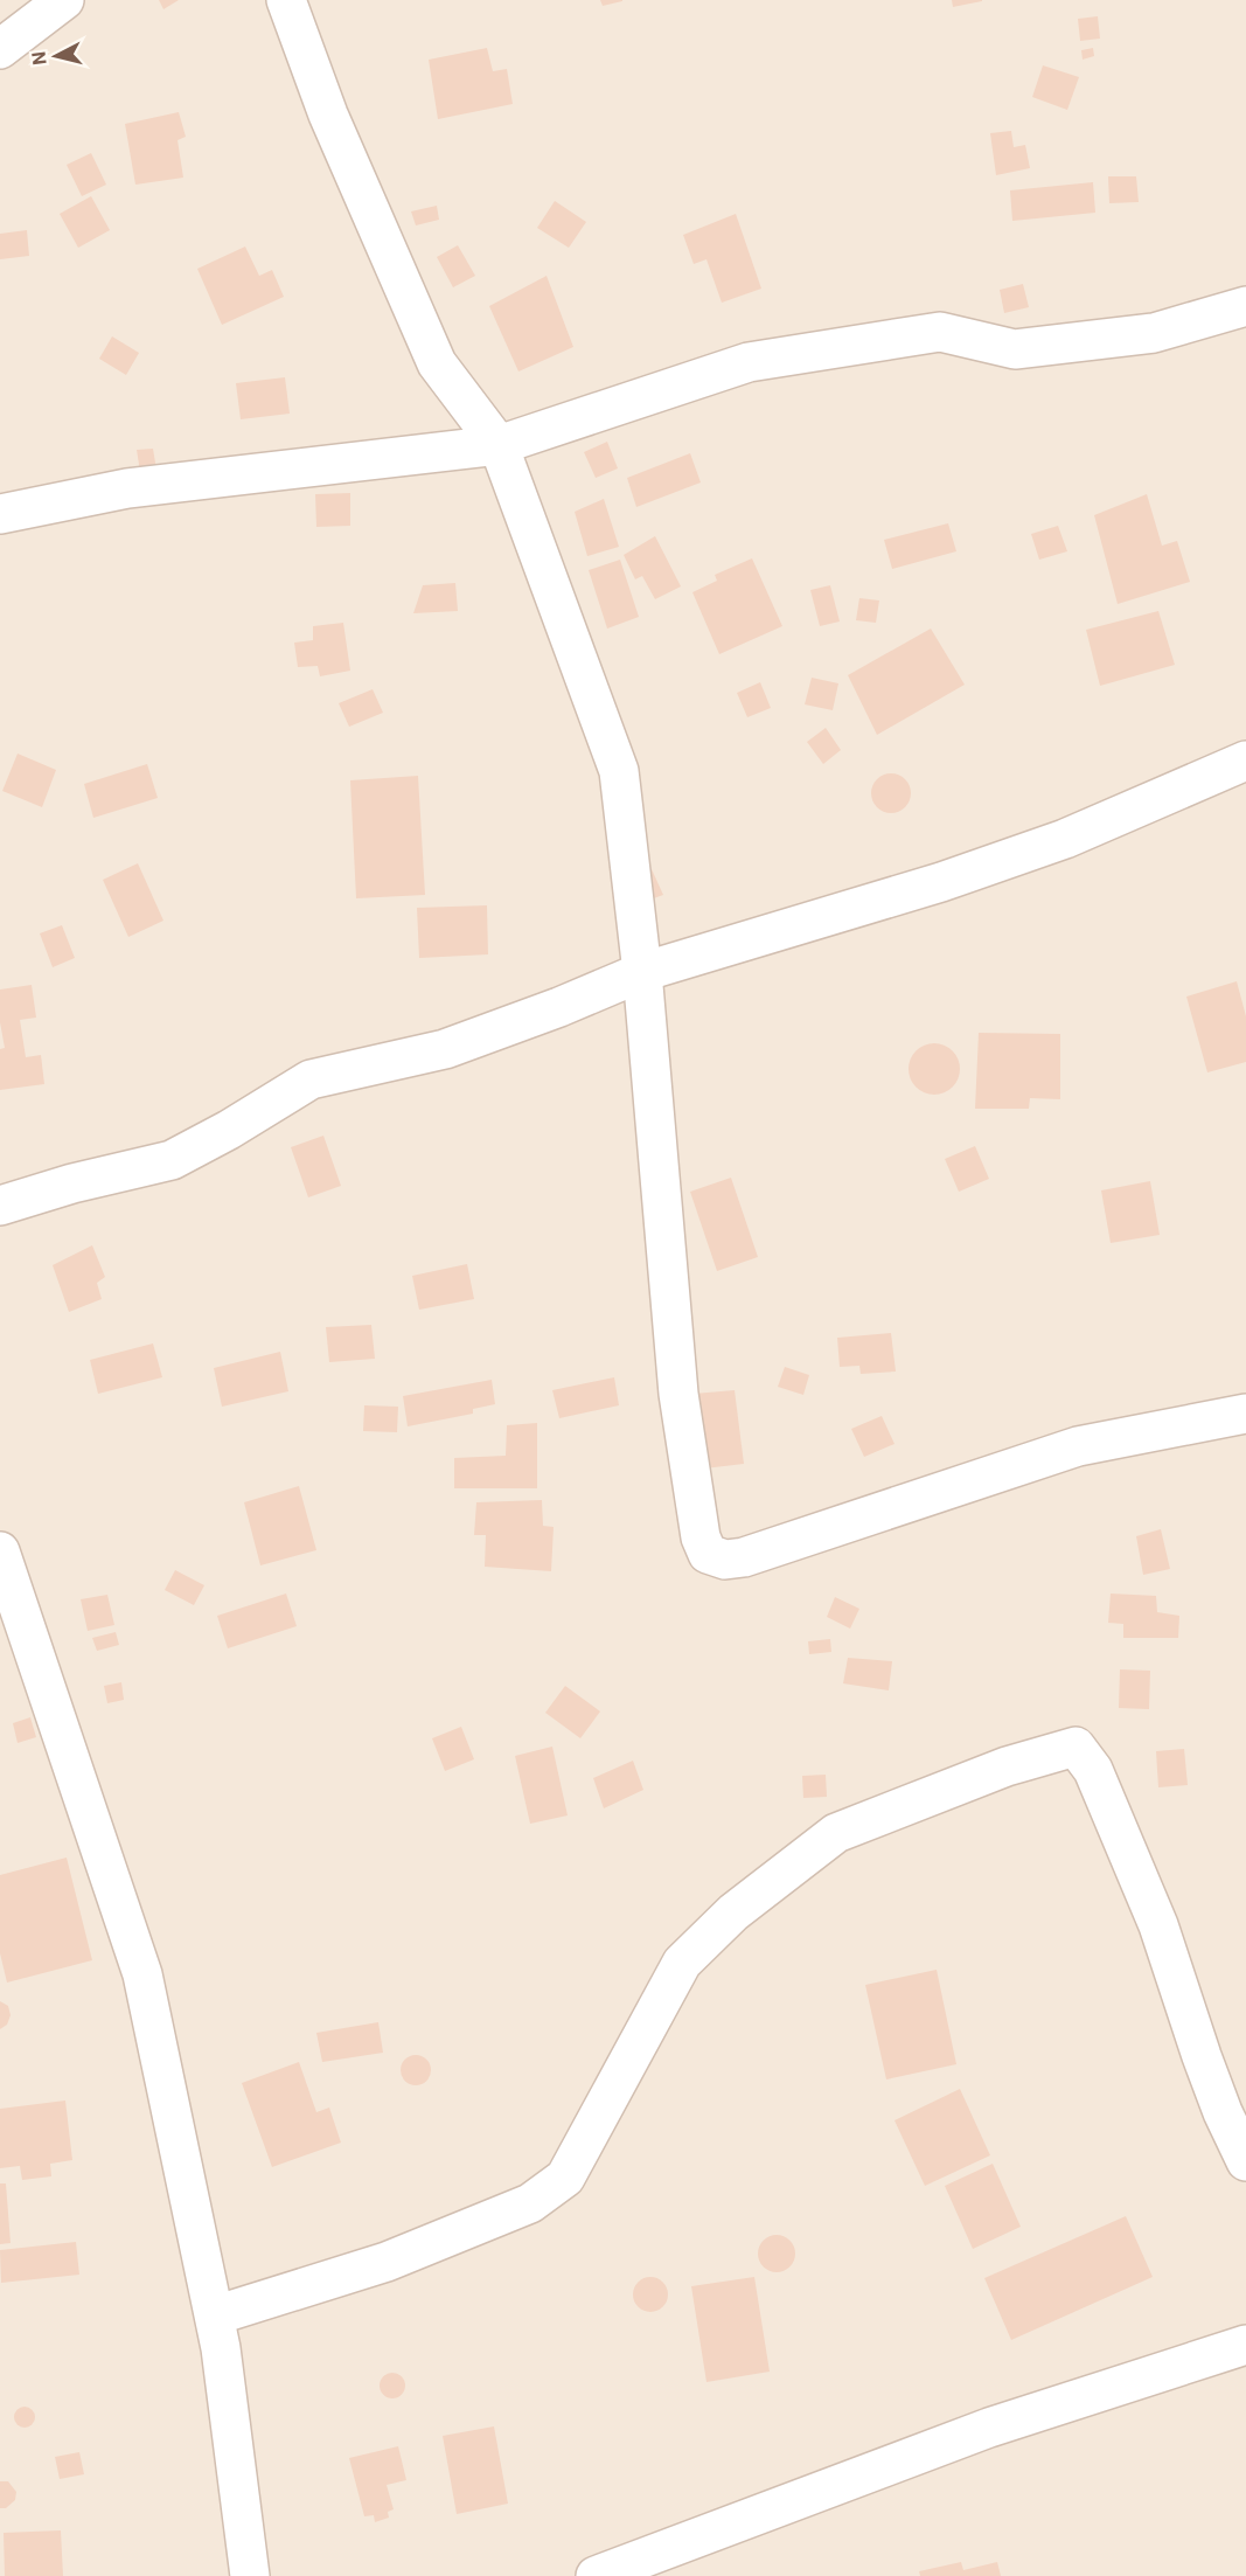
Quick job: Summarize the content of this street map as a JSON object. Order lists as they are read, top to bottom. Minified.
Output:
{"north":"left"}
